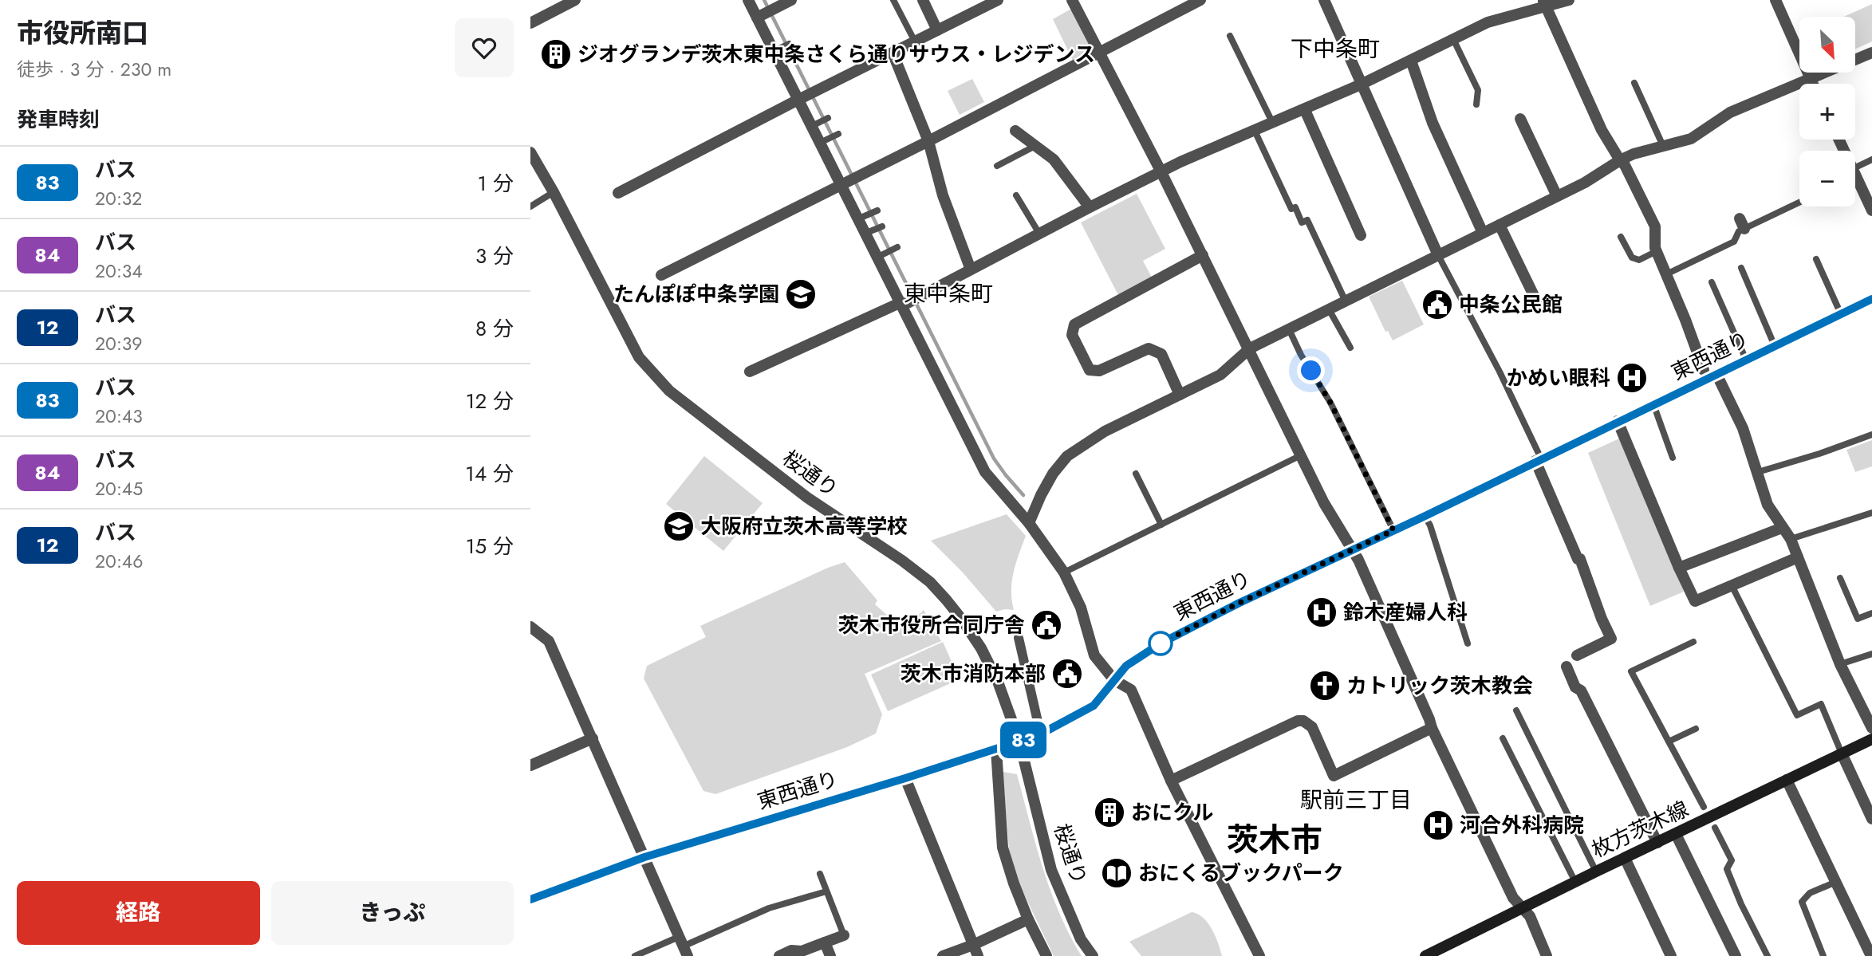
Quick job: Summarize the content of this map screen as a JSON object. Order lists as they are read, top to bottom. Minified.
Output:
{"streets":{"main road":["枚方茨木線"],"street":["東西通り","桜通り"]},"crossings":[["東西通り","桜通り"]],"districts":["下中条町","東中条町","駅前三丁目","茨木市"],"places":{"building":["ジオグランデ茨木東中条さくら通りサウス・レジデンス","おにクル"],"school or university":["たんぽぽ中条学園","大阪府立茨木高等学校"],"public building":["中条公民館","茨木市役所合同庁舎","茨木市消防本部"],"hospital":["かめい眼科","鈴木産婦人科","河合外科病院"],"church":["カトリック茨木教会"],"library":["おにくるブックパーク"]},"lines":["bus line 83"],"north":"bottom right","page":{"heading":[["市役所南口","徒歩 · 3 分 · 230 m"],"発車時刻"],"on_map":"83","map_buttons":["+","−"],"list":[{"mark":"83","name":"バス","note":"20:32","value":"1 分"},{"mark":"84","name":"バス","note":"20:34","value":"3 分"},{"mark":"12","name":"バス","note":"20:39","value":"8 分"},{"mark":"83","name":"バス","note":"20:43","value":"12 分"},{"mark":"84","name":"バス","note":"20:45","value":"14 分"},{"mark":"12","name":"バス","note":"20:46","value":"15 分"}],"buttons":["経路","きっぷ"]}}
